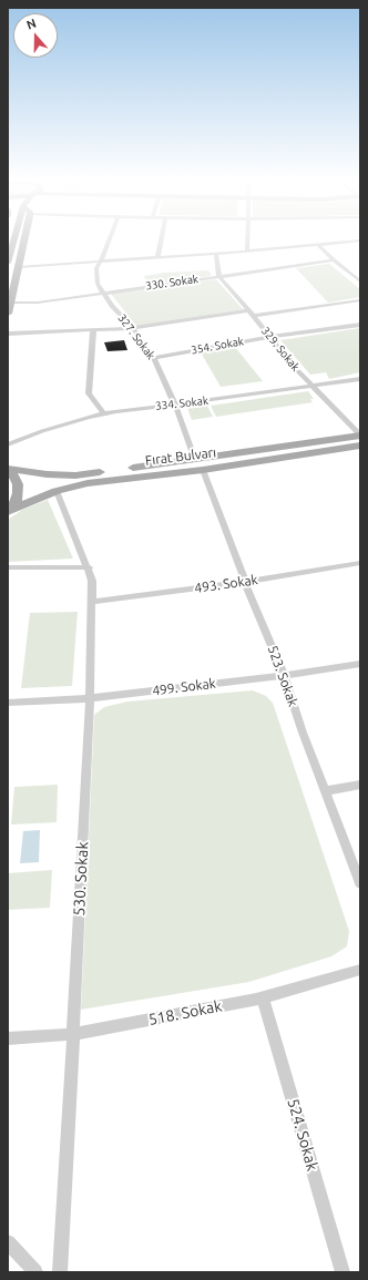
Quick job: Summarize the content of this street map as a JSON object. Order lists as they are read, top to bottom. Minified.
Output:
{"streets":{"main road":["Fırat Bulvarı"],"street":["330. Sokak","327. Sokak","354. Sokak","329. Sokak","334. Sokak","493. Sokak","523. Sokak","499. Sokak","530. Sokak","518. Sokak","524. Sokak"]},"crossings":[["330. Sokak","327. Sokak"],["330. Sokak","329. Sokak"],["327. Sokak","354. Sokak"],["327. Sokak","334. Sokak"],["327. Sokak","Fırat Bulvarı"],["354. Sokak","329. Sokak"],["329. Sokak","334. Sokak"],["329. Sokak","Fırat Bulvarı"],["Fırat Bulvarı","523. Sokak"],["Fırat Bulvarı","530. Sokak"],["493. Sokak","523. Sokak"],["493. Sokak","530. Sokak"],["523. Sokak","499. Sokak"],["499. Sokak","530. Sokak"],["530. Sokak","518. Sokak"],["518. Sokak","524. Sokak"]],"north":"top"}
